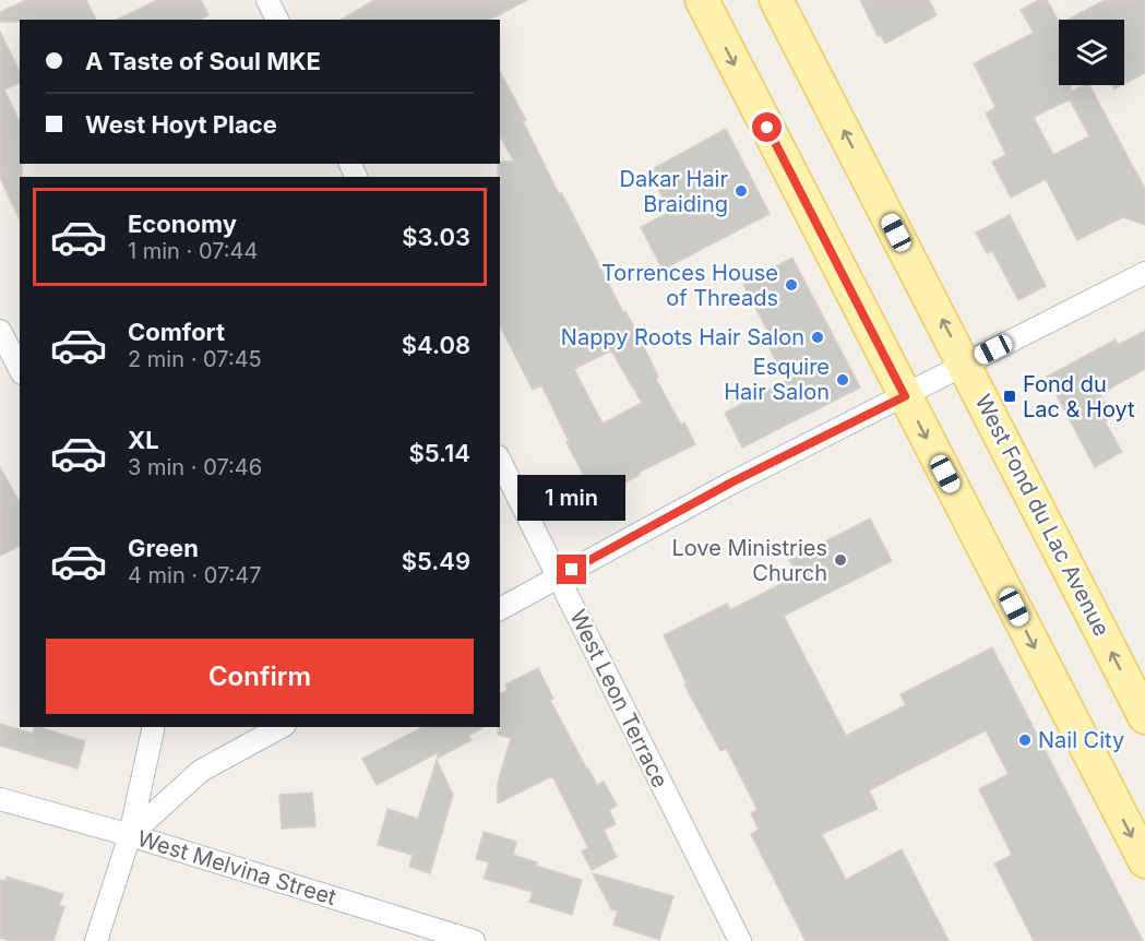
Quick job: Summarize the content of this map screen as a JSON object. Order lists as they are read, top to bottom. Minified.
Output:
{"streets":{"main road":["West Fond du Lac Avenue"],"street":["West Leon Terrace","West Melvina Street"]},"places":{"other":["Dakar Hair Braiding","Torrences House of Threads","Nappy Roots Hair Salon","Esquire Hair Salon","Love Ministries Church","Nail City"],"transit":["Fond du Lac & Hoyt"]},"page":{"banner":["A Taste of Soul MKE","West Hoyt Place"],"list":[{"name":"Economy","note":"1 min · 07:44","value":"$3.03"},{"name":"Comfort","note":"2 min · 07:45","value":"$4.08"},{"name":"XL","note":"3 min · 07:46","value":"$5.14"},{"name":"Green","note":"4 min · 07:47","value":"$5.49"}],"bubble":"1 min","buttons":"Confirm"}}
